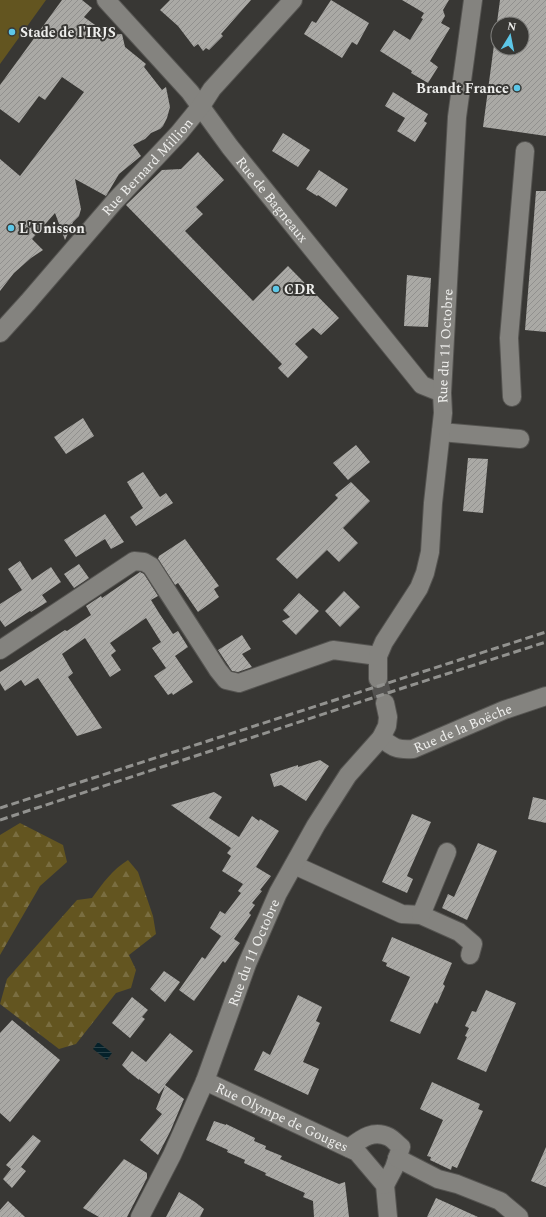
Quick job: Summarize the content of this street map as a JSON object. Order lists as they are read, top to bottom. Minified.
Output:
{"streets":{"street":["Rue Bernard Million","Rue de Bagneaux","Rue du 11 Octobre","Rue de la Boëche","Rue Olympe de Gouges"]},"crossings":[["Rue Bernard Million","Rue de Bagneaux"],["Rue de Bagneaux","Rue du 11 Octobre"],["Rue du 11 Octobre","Rue de la Boëche"],["Rue du 11 Octobre","Rue Olympe de Gouges"]],"places":["Stade de l'IRJS","Brandt France","L'Unisson","CDR"],"north":"top"}
